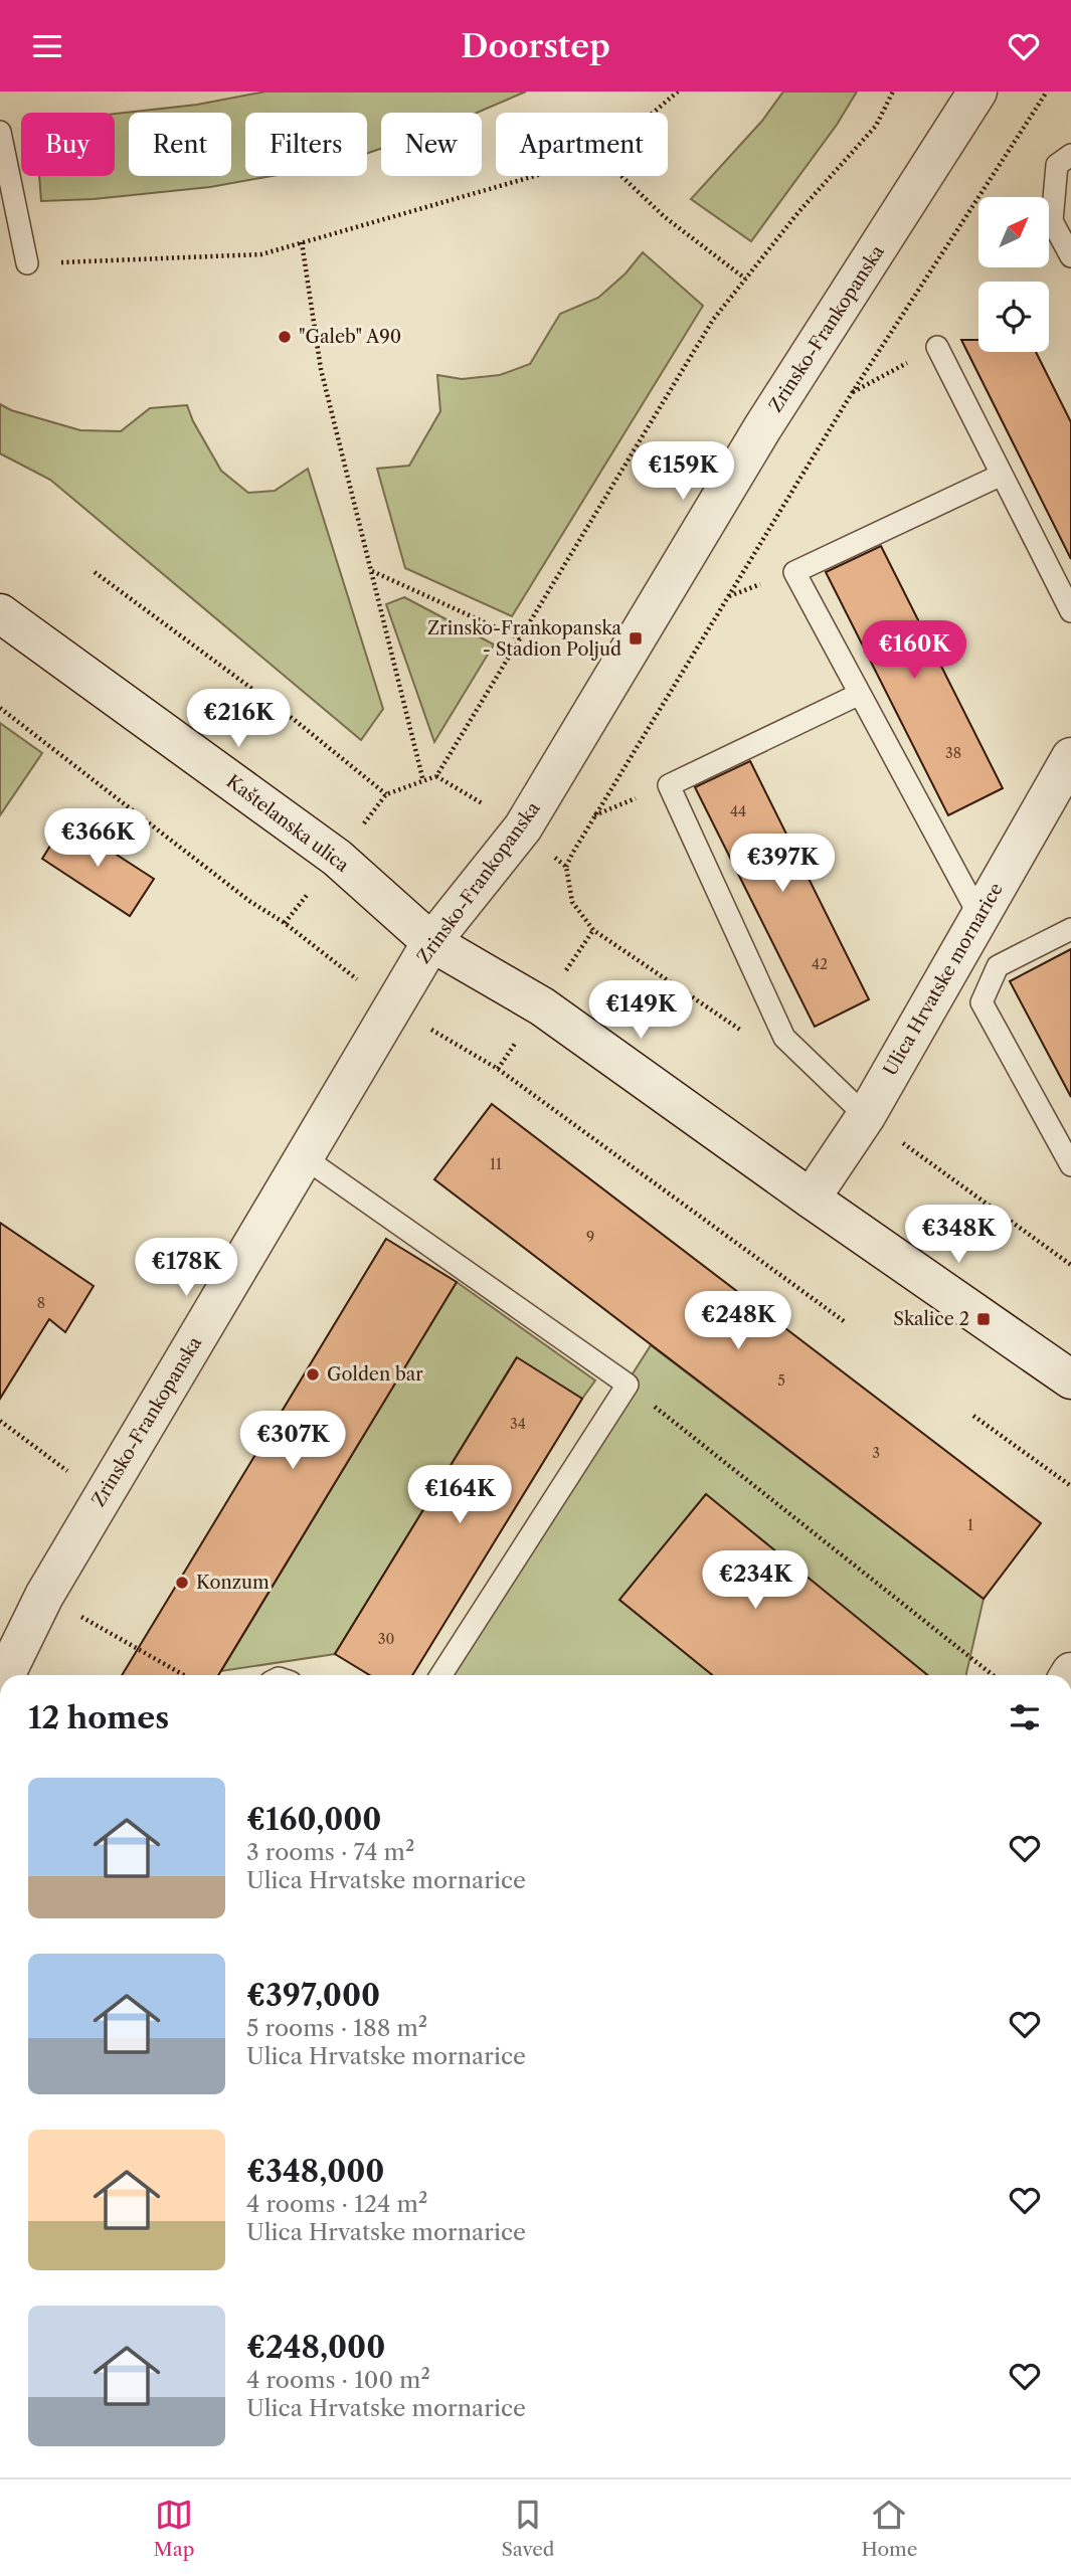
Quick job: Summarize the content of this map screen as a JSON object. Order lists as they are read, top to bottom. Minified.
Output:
{"streets":{"street":["Zrinsko-Frankopanska","Kaštelanska ulica","Ulica Hrvatske mornarice"]},"crossings":[["Zrinsko-Frankopanska","Kaštelanska ulica"]],"places":{"other":["\"Galeb\" A90","Golden bar","Konzum"],"transit":["Zrinsko-Frankopanska - Stadion Poljud","Skalice 2"]},"house_numbers":["38","44","42","11","9","8","5","34","3","1","30"],"north":"top right","page":{"header":"Doorstep","chip":["Buy","Rent","Filters","New","Apartment"],"price":["€159K","€160K","€216K","€366K","€397K","€149K","€348K","€178K","€248K","€307K","€164K","€234K"],"heading":"12 homes","list":[{"name":"€160,000","note":"3 rooms · 74 m² · Ulica Hrvatske mornarice"},{"name":"€397,000","note":"5 rooms · 188 m² · Ulica Hrvatske mornarice"},{"name":"€348,000","note":"4 rooms · 124 m² · Ulica Hrvatske mornarice"},{"name":"€248,000","note":"4 rooms · 100 m² · Ulica Hrvatske mornarice"}],"tabs":["Map","Saved","Home"]}}
